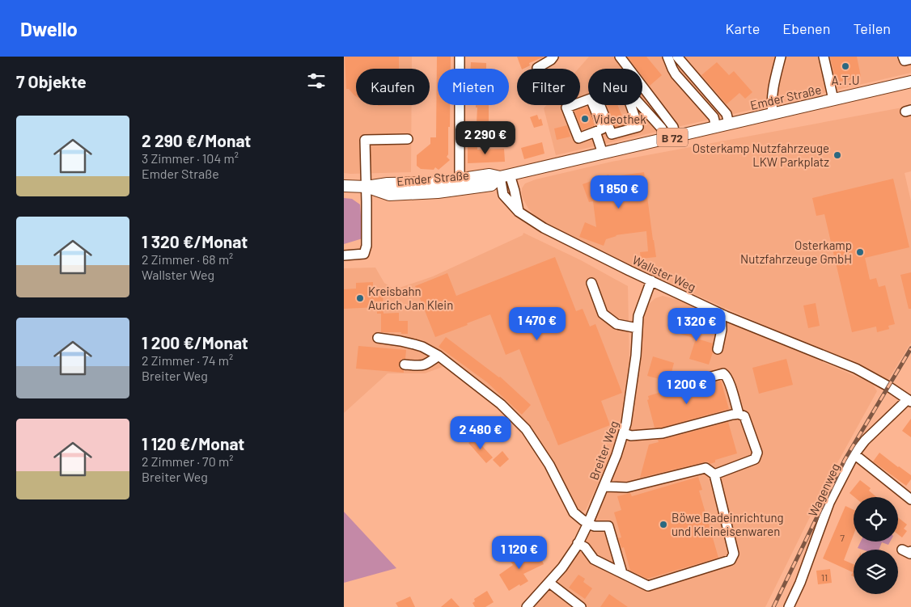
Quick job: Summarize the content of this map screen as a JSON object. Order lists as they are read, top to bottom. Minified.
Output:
{"streets":{"main road":["Emder Straße","B 72"],"street":["Wallster Weg","Breiter Weg","Wagenweg"]},"crossings":[["Emder Straße","Wallster Weg"],["Wallster Weg","Breiter Weg"],["Wallster Weg","Wagenweg"]],"places":["A.T.U","Videothek","Osterkamp Nutzfahrzeuge LKW Parkplatz","Osterkamp Nutzfahrzeuge GmbH","Kreisbahn Aurich Jan Klein","Böwe Badeinrichtung und Kleineisenwaren"],"house_numbers":["7","11"],"page":{"header":"Dwello","nav":["Karte","Ebenen","Teilen"],"heading":"7 Objekte","chip":["Kaufen","Mieten","Filter","Neu"],"list":[{"name":"2 290 €/Monat","note":"3 Zimmer · 104 m² · Emder Straße"},{"name":"1 320 €/Monat","note":"2 Zimmer · 68 m² · Wallster Weg"},{"name":"1 200 €/Monat","note":"2 Zimmer · 74 m² · Breiter Weg"},{"name":"1 120 €/Monat","note":"2 Zimmer · 70 m² · Breiter Weg"}],"price":["2 290 €","1 850 €","1 470 €","1 320 €","1 200 €","2 480 €","1 120 €"]}}
